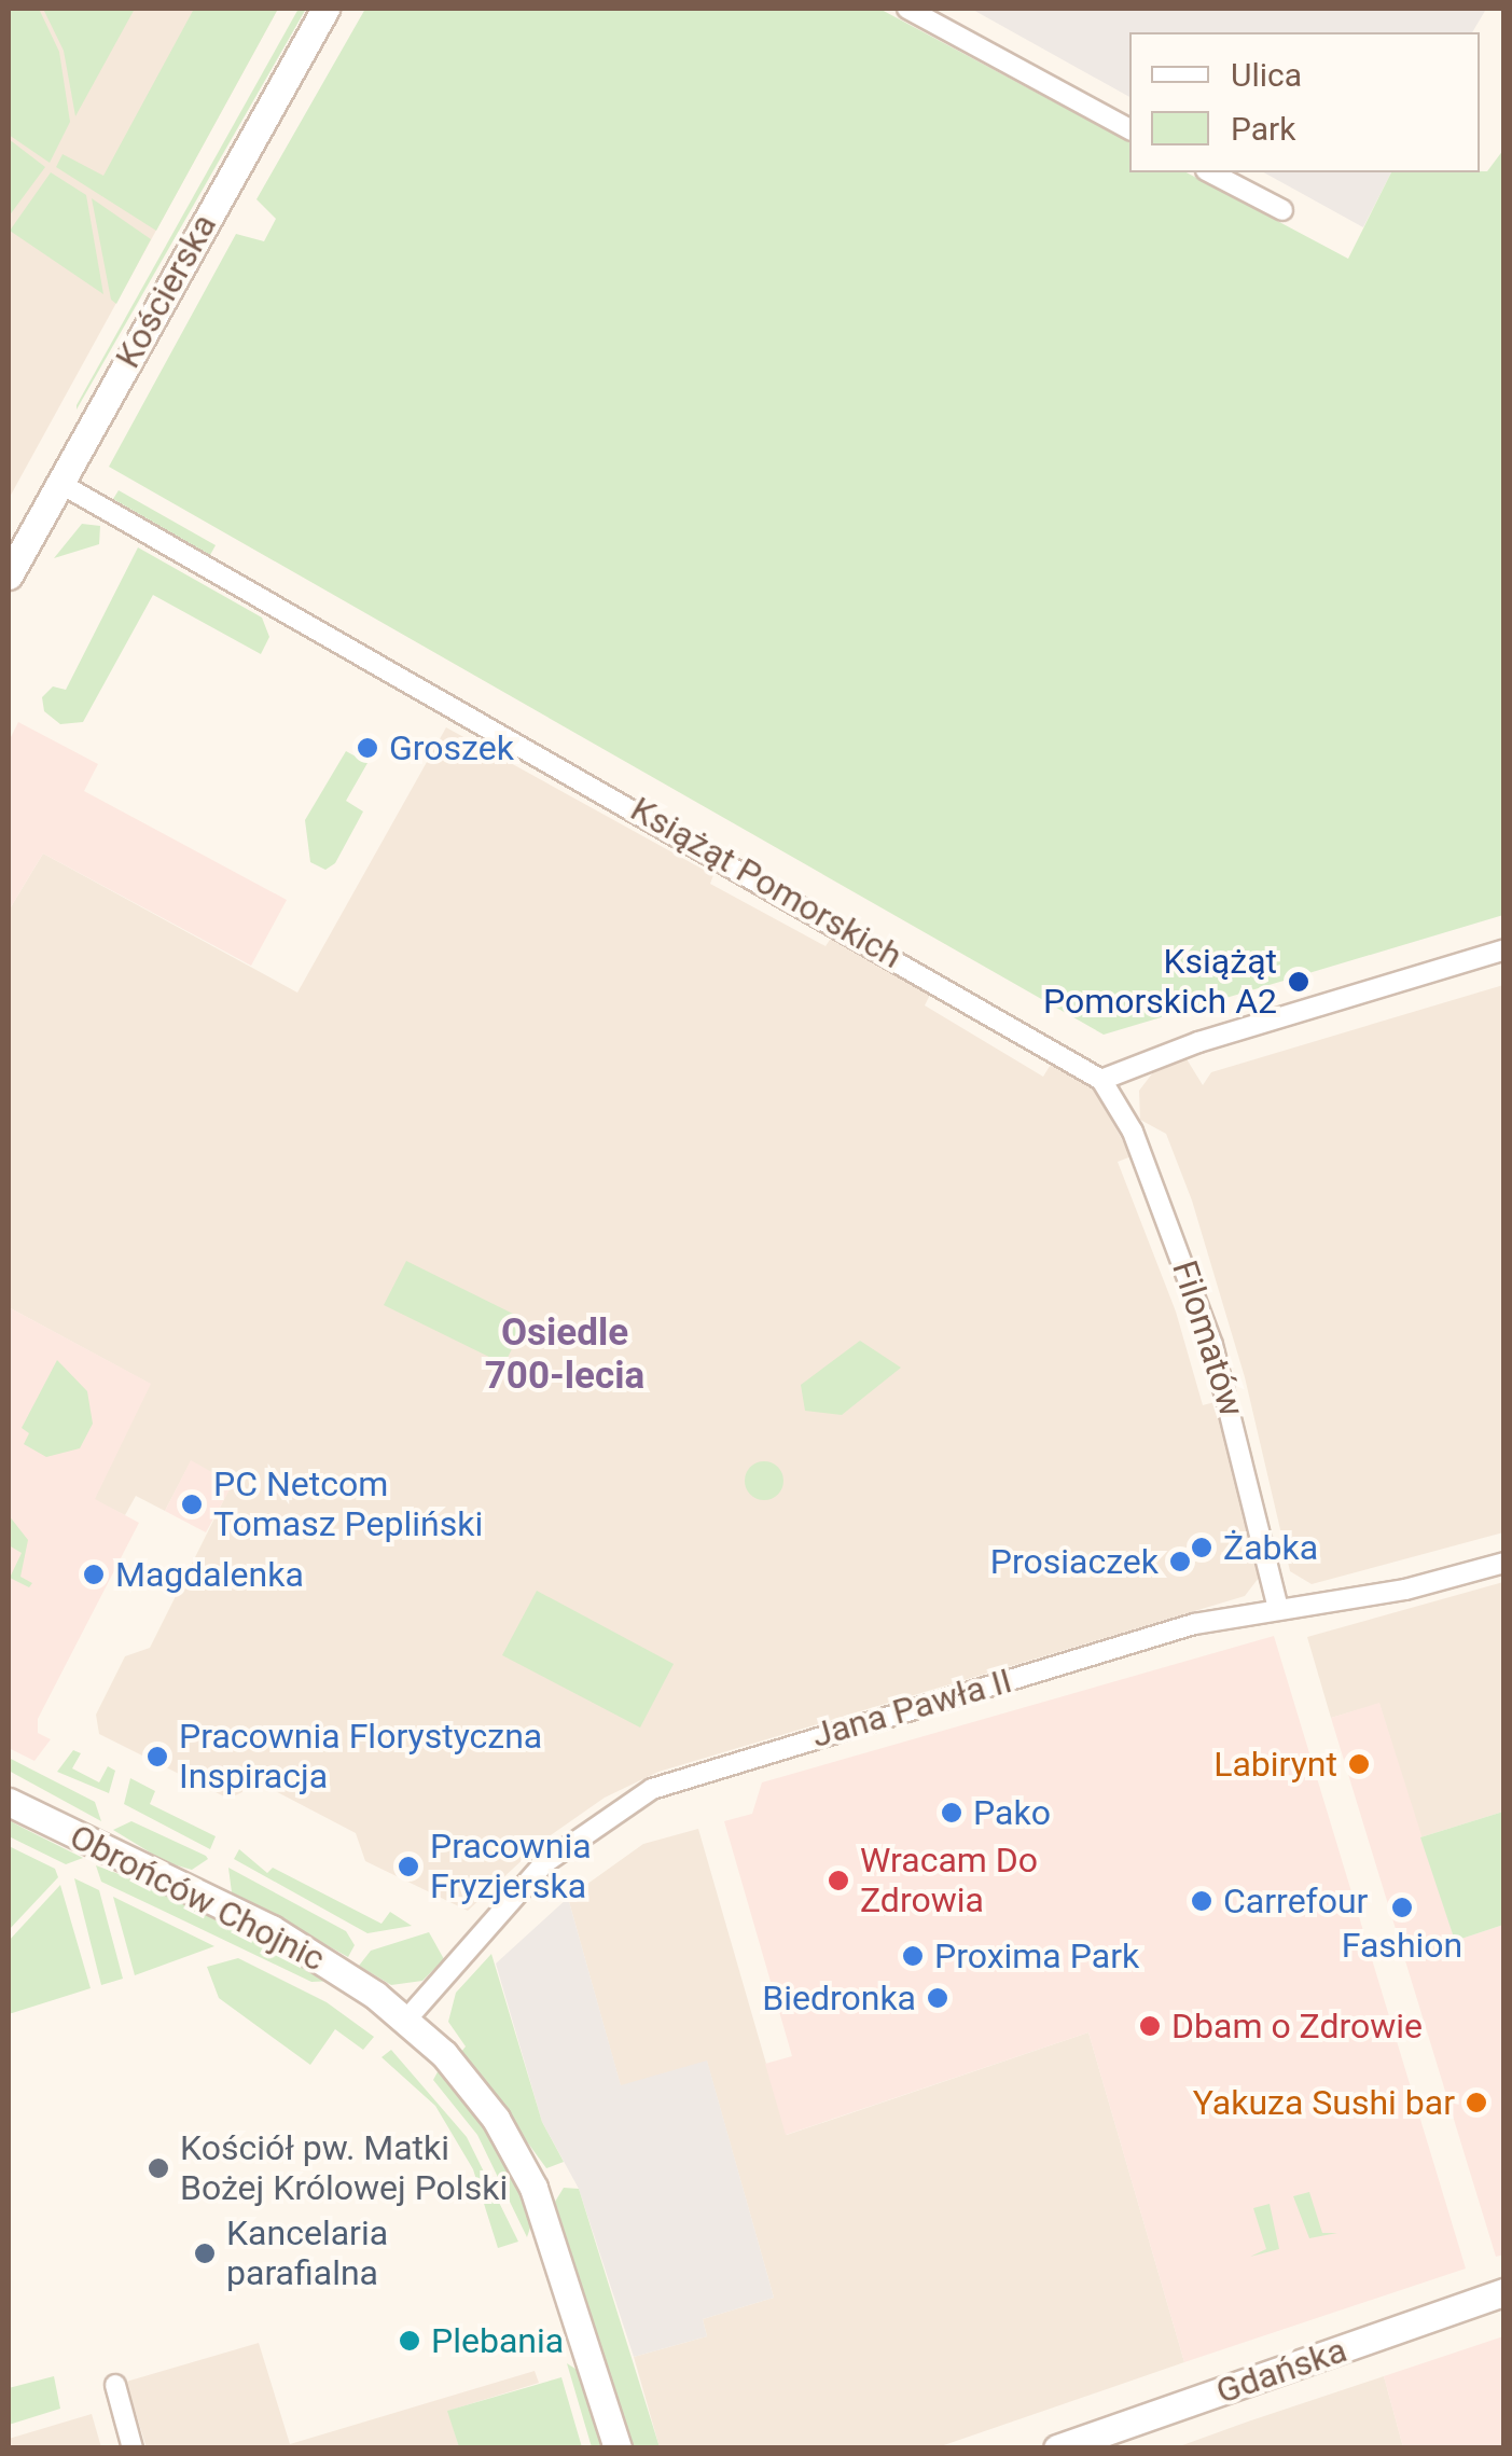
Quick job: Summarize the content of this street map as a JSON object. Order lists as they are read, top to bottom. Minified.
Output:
{"streets":{"main road":["Kościerska","Obrońców Chojnic","Gdańska"],"street":["Książąt Pomorskich","Filomatów","Jana Pawła II"]},"crossings":[["Kościerska","Książąt Pomorskich"],["Książąt Pomorskich","Filomatów"],["Filomatów","Jana Pawła II"],["Jana Pawła II","Obrońców Chojnic"]],"districts":["Osiedle 700-lecia"],"places":["Groszek","Książąt Pomorskich A2","PC Netcom Tomasz Pepliński","Żabka","Prosiaczek","Magdalenka","Pracownia Florystyczna Inspiracja","Labirynt","Pako","Pracownia Fryzjerska","Wracam Do Zdrowia","Carrefour","Fashion","Proxima Park","Biedronka","Dbam o Zdrowie","Yakuza Sushi bar","Kościół pw. Matki Bożej Królowej Polski","Kancelaria parafialna","Plebania"],"legend":["Ulica","Park"]}
